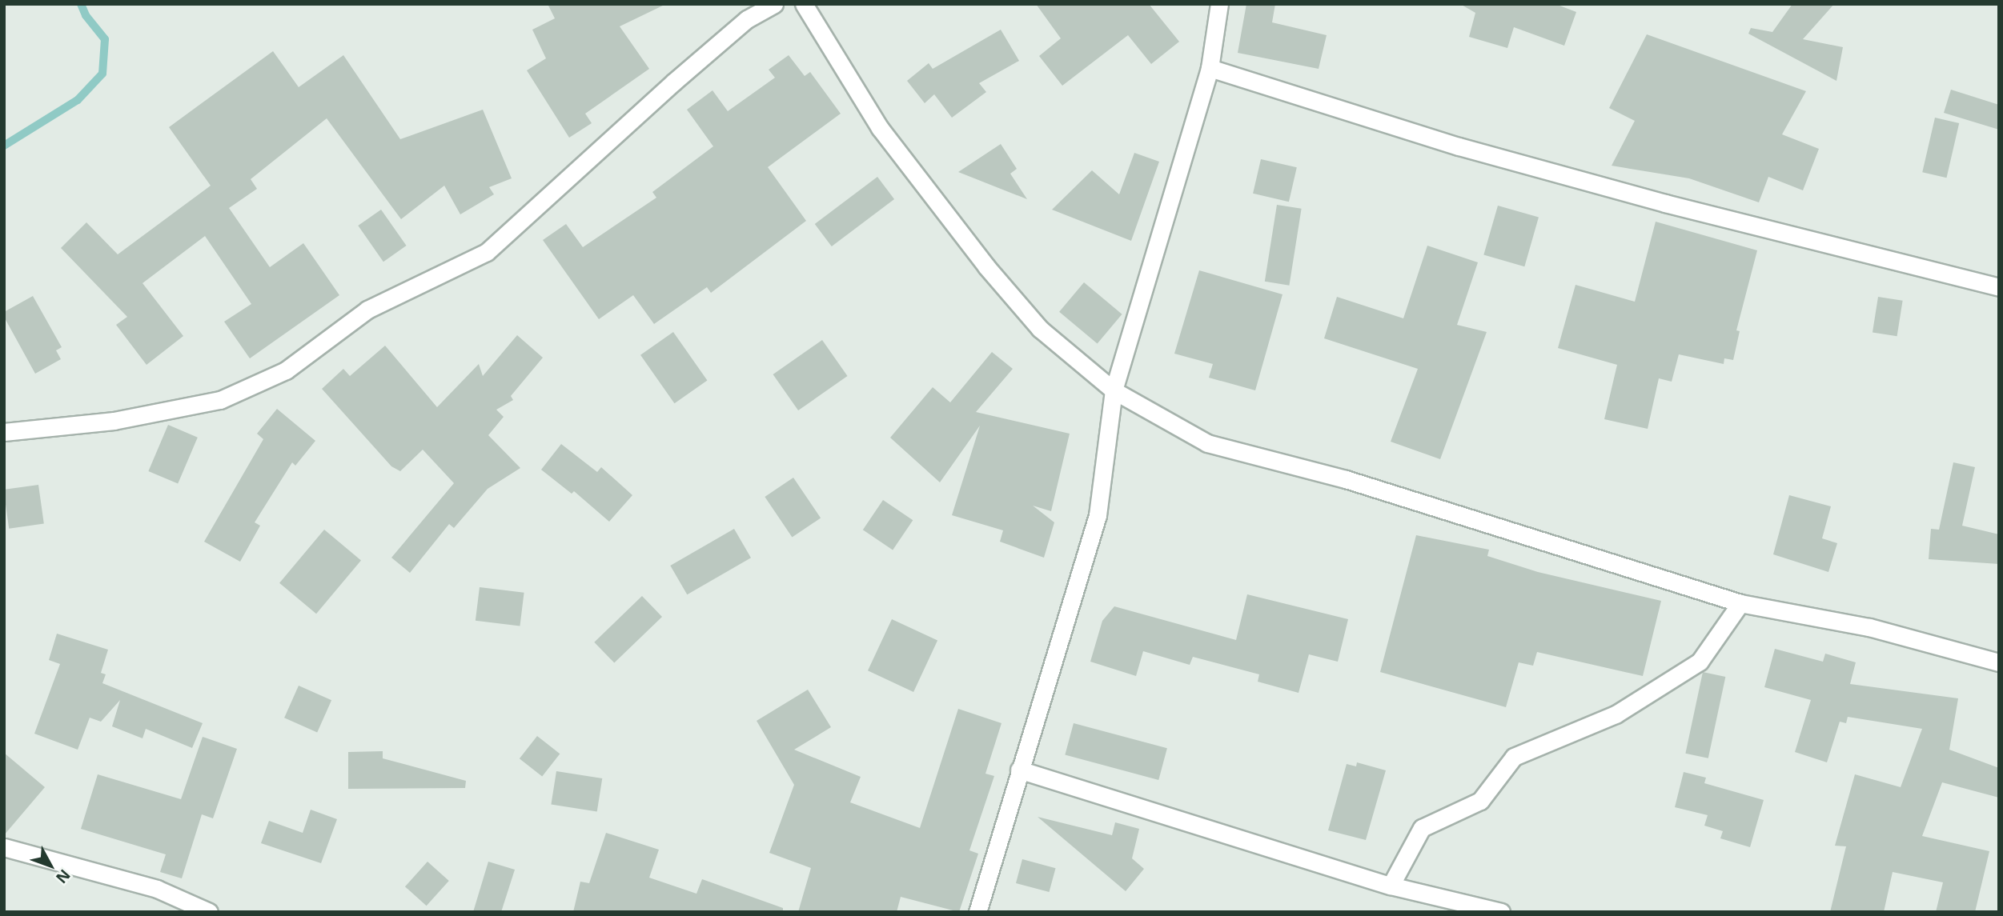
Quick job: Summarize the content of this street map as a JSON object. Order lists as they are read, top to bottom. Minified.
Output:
{"north":"bottom right"}
